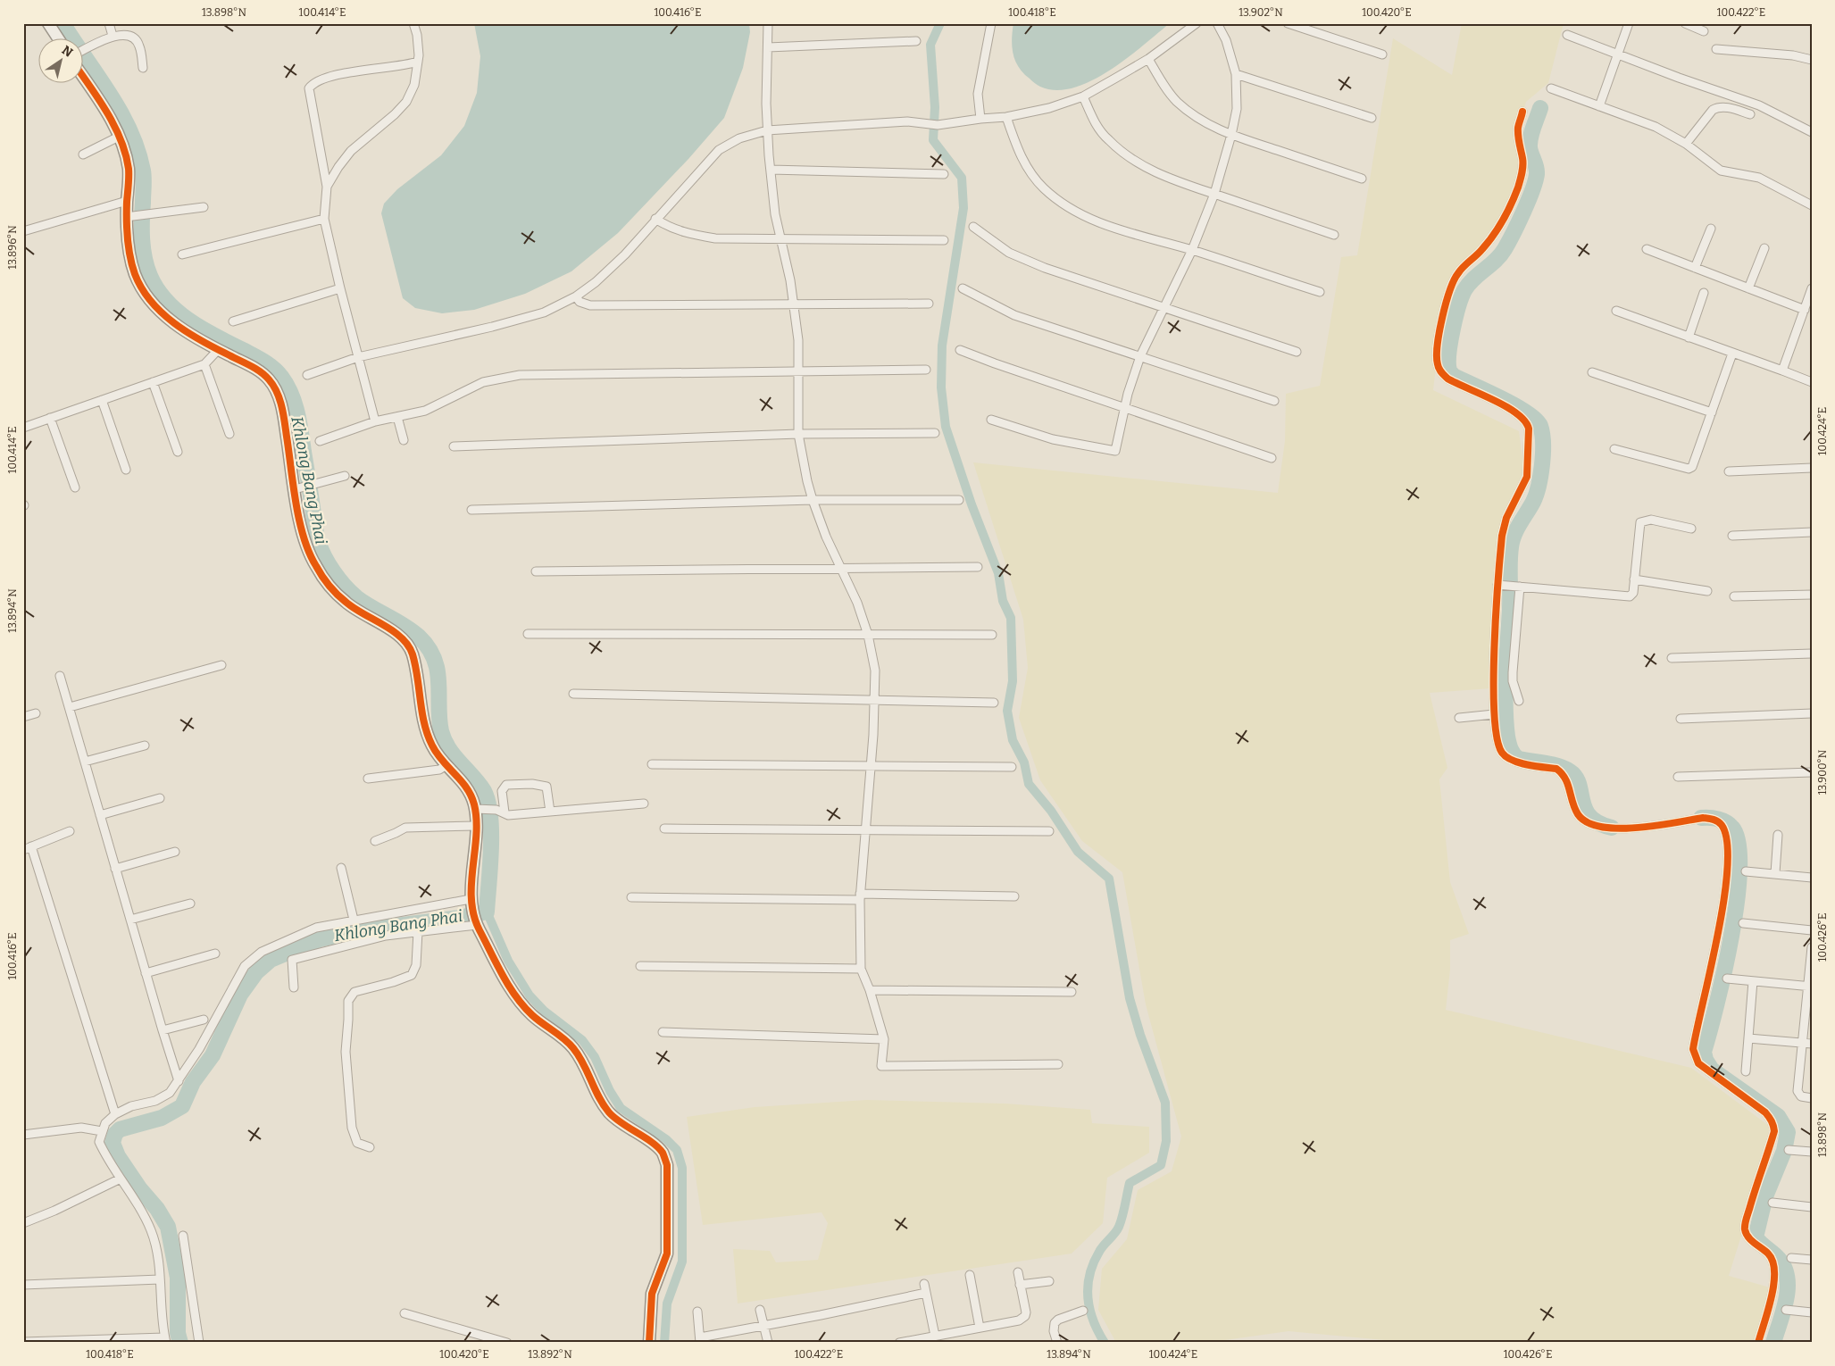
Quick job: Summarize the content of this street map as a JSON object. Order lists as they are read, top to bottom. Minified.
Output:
{"water":["Khlong Bang Phai"],"north":"top right","coordinates":["13.898°N","100.414°E","100.416°E","100.418°E","13.902°N","100.420°E","100.422°E","13.896°N","100.424°E","13.894°N","13.900°N","100.426°E","13.892°N"]}
